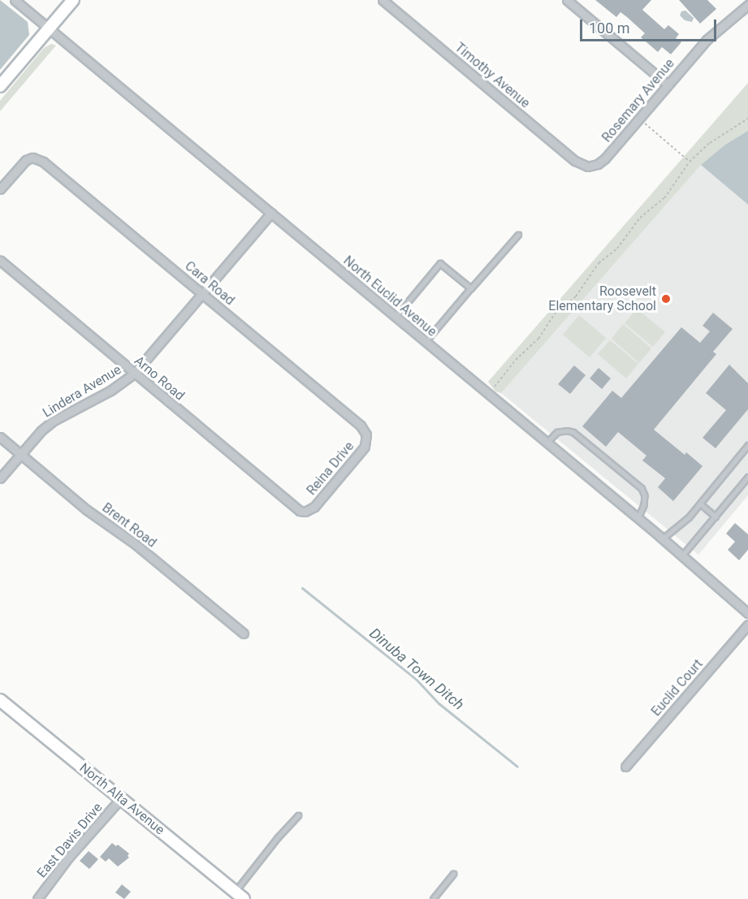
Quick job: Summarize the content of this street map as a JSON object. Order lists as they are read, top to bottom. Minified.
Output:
{"streets":{"main road":["North Alta Avenue"],"street":["Timothy Avenue","Rosemary Avenue","Cara Road","North Euclid Avenue","Arno Road","Lindera Avenue","Reina Drive","Brent Road","Euclid Court","East Davis Drive"]},"crossings":[["Timothy Avenue","Rosemary Avenue"],["Cara Road","Lindera Avenue"],["Cara Road","Reina Drive"],["North Euclid Avenue","Lindera Avenue"],["Arno Road","Lindera Avenue"],["Arno Road","Reina Drive"],["Lindera Avenue","Brent Road"],["North Alta Avenue","East Davis Drive"]],"water":["Dinuba Town Ditch"],"places":["Roosevelt Elementary School"],"scale_bar":"100 m"}
